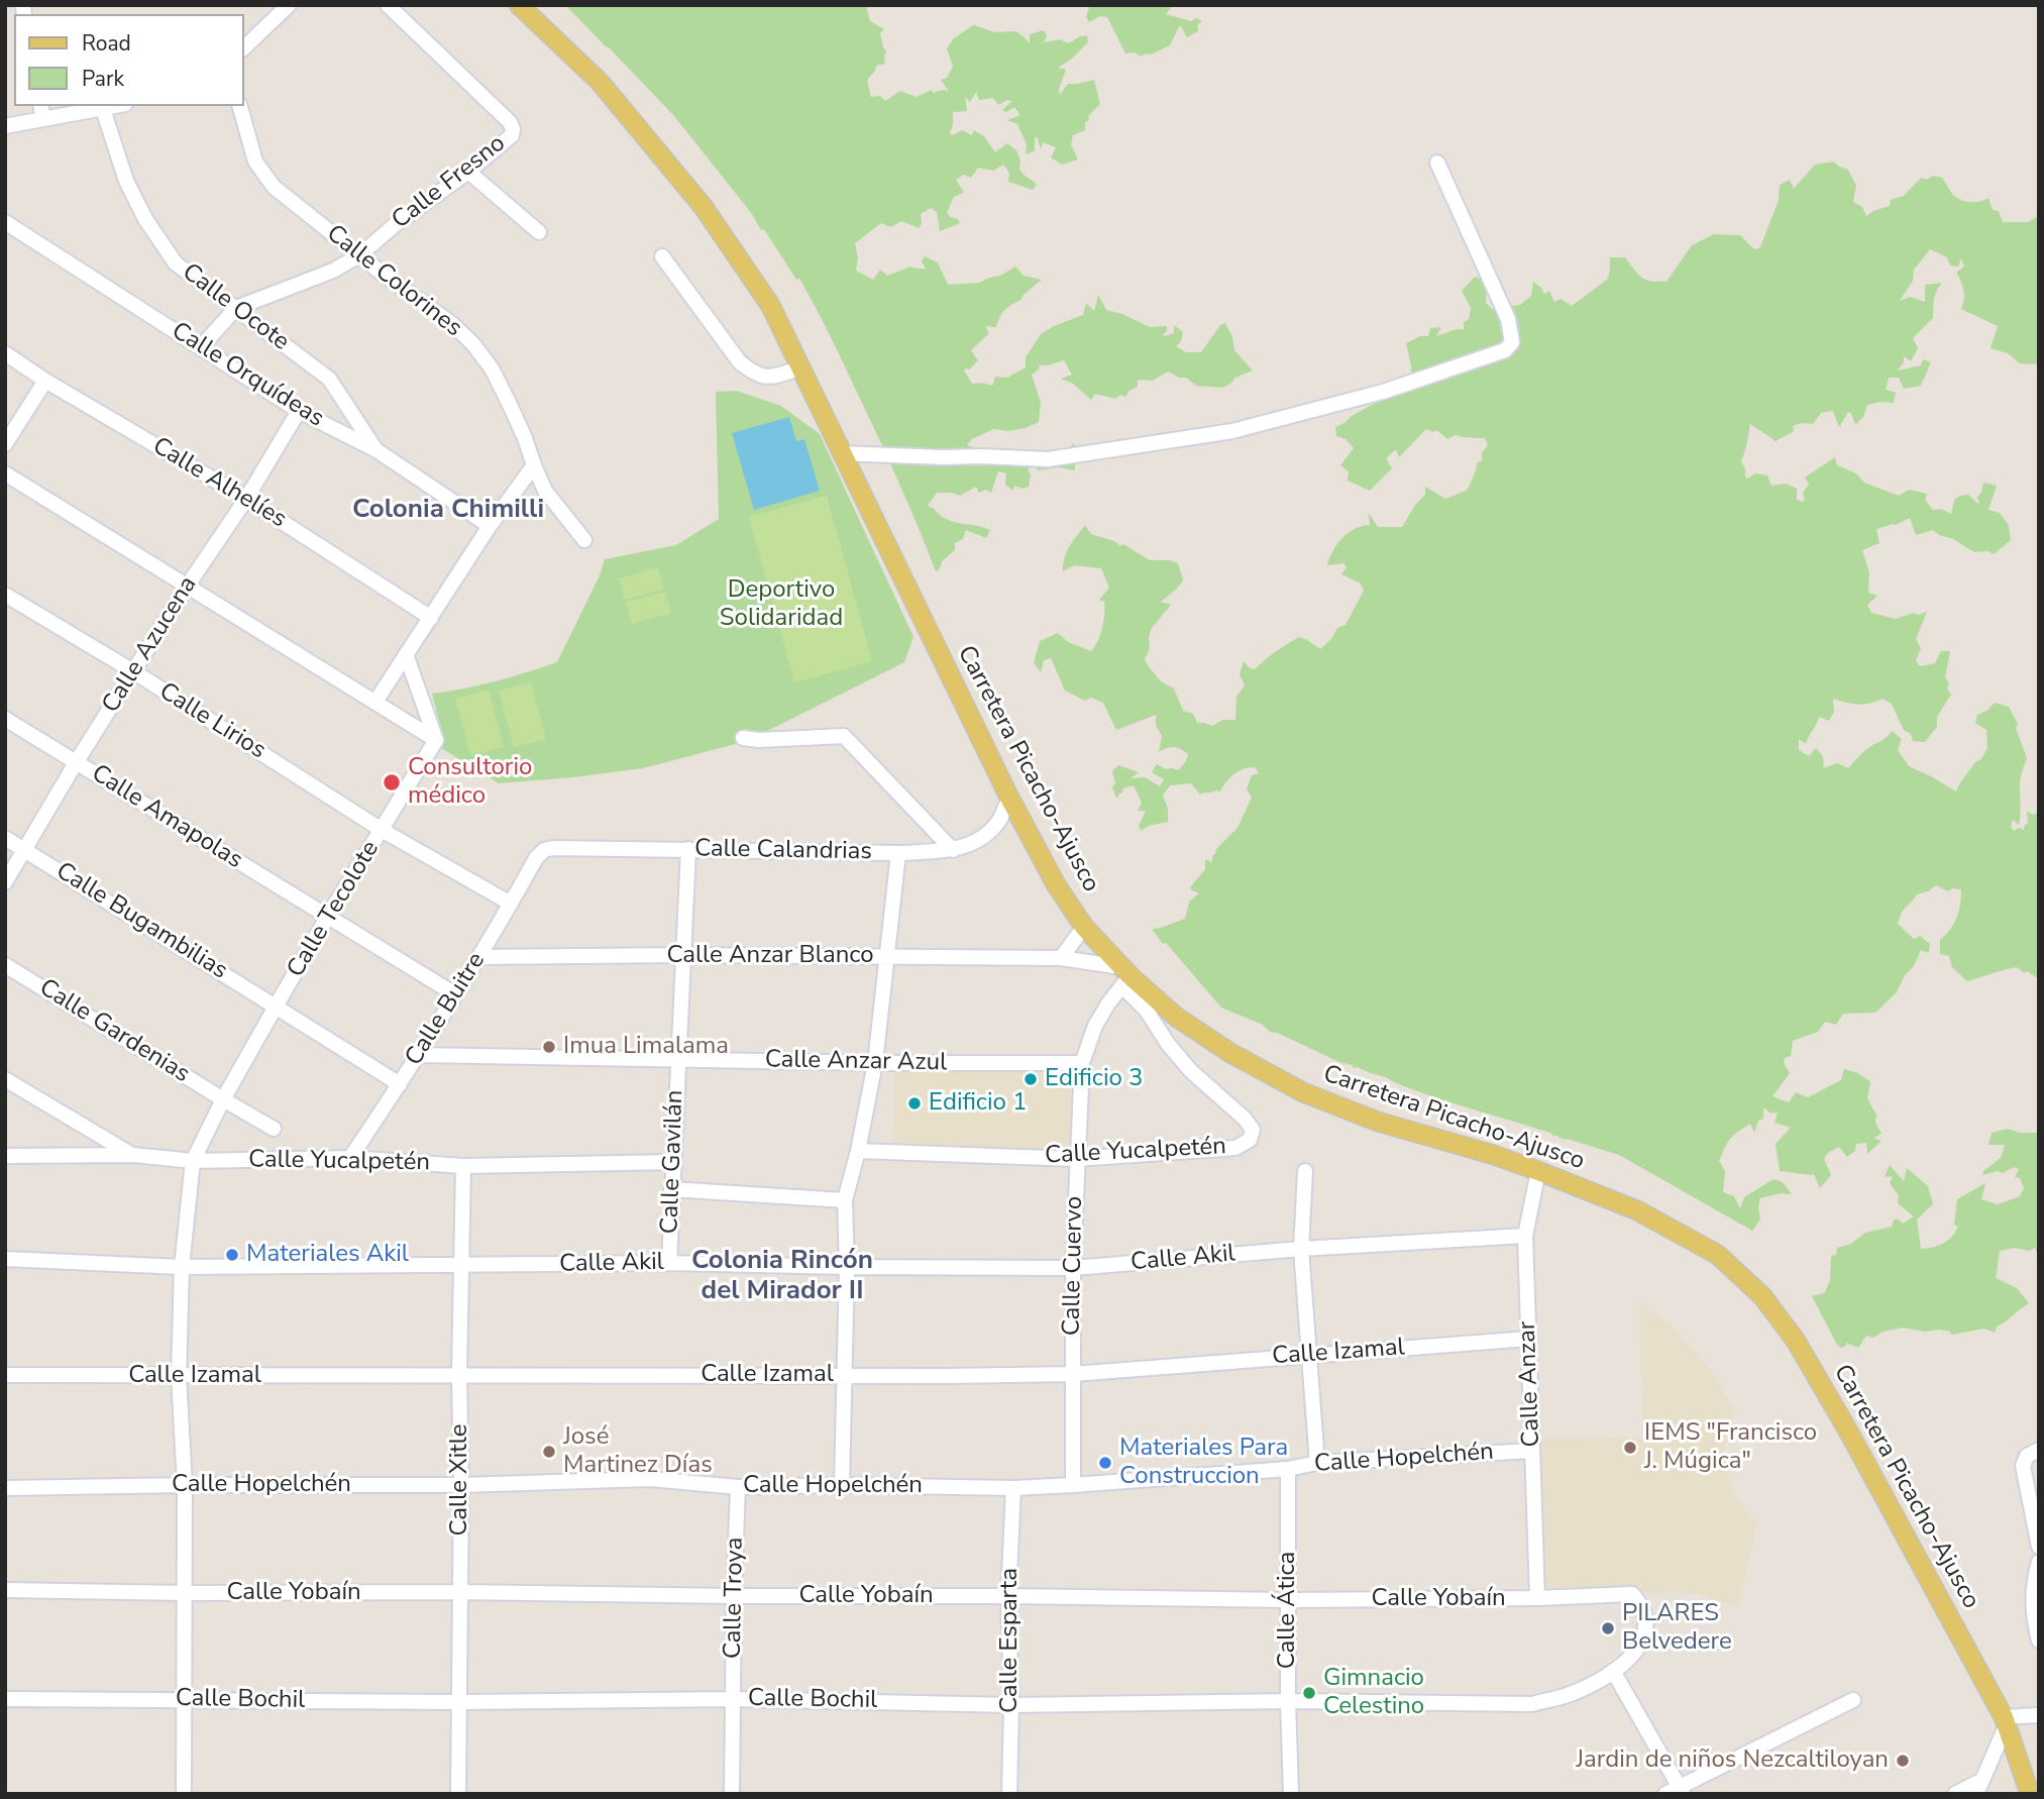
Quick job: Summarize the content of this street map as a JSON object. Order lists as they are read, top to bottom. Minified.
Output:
{"streets":{"main road":["Carretera Picacho-Ajusco"],"street":["Calle Fresno","Calle Colorines","Calle Ocote","Calle Orquídeas","Calle Alhelíes","Calle Azucena","Calle Lirios","Calle Amapolas","Calle Calandrias","Calle Tecolote","Calle Bugambilias","Calle Anzar Blanco","Calle Buitre","Calle Gardenias","Calle Anzar Azul","Calle Yucalpetén","Calle Gavilán","Calle Akil","Calle Cuervo","Calle Izamal","Calle Anzar","Calle Hopelchén","Calle Xitle","Calle Yobaín","Calle Troya","Calle Ática","Calle Esparta","Calle Bochil"]},"crossings":[["Calle Fresno","Calle Colorines"],["Calle Fresno","Calle Ocote"],["Calle Fresno","Calle Orquídeas"],["Calle Ocote","Calle Orquídeas"],["Calle Orquídeas","Calle Azucena"],["Calle Alhelíes","Calle Azucena"],["Calle Azucena","Calle Lirios"],["Calle Azucena","Calle Amapolas"],["Calle Azucena","Calle Bugambilias"],["Calle Lirios","Calle Tecolote"],["Calle Lirios","Calle Buitre"],["Carretera Picacho-Ajusco","Calle Calandrias"],["Carretera Picacho-Ajusco","Calle Anzar Blanco"],["Carretera Picacho-Ajusco","Calle Yucalpetén"],["Carretera Picacho-Ajusco","Calle Cuervo"],["Carretera Picacho-Ajusco","Calle Anzar"],["Calle Amapolas","Calle Tecolote"],["Calle Amapolas","Calle Buitre"],["Calle Calandrias","Calle Buitre"],["Calle Calandrias","Calle Gavilán"],["Calle Tecolote","Calle Bugambilias"],["Calle Tecolote","Calle Gardenias"],["Calle Tecolote","Calle Yucalpetén"],["Calle Bugambilias","Calle Buitre"],["Calle Anzar Blanco","Calle Buitre"],["Calle Anzar Blanco","Calle Yucalpetén"],["Calle Anzar Blanco","Calle Gavilán"],["Calle Anzar Blanco","Calle Cuervo"],["Calle Buitre","Calle Anzar Azul"],["Calle Buitre","Calle Yucalpetén"],["Calle Anzar Azul","Calle Gavilán"],["Calle Anzar Azul","Calle Cuervo"],["Calle Yucalpetén","Calle Gavilán"],["Calle Yucalpetén","Calle Cuervo"],["Calle Yucalpetén","Calle Xitle"],["Calle Gavilán","Calle Akil"],["Calle Akil","Calle Cuervo"],["Calle Akil","Calle Anzar"],["Calle Akil","Calle Xitle"],["Calle Cuervo","Calle Izamal"],["Calle Cuervo","Calle Hopelchén"],["Calle Izamal","Calle Anzar"],["Calle Izamal","Calle Xitle"],["Calle Anzar","Calle Hopelchén"],["Calle Anzar","Calle Yobaín"],["Calle Hopelchén","Calle Xitle"],["Calle Hopelchén","Calle Troya"],["Calle Hopelchén","Calle Ática"],["Calle Hopelchén","Calle Esparta"],["Calle Xitle","Calle Yobaín"],["Calle Xitle","Calle Bochil"],["Calle Yobaín","Calle Troya"],["Calle Yobaín","Calle Ática"],["Calle Yobaín","Calle Esparta"],["Calle Yobaín","Calle Bochil"],["Calle Troya","Calle Bochil"],["Calle Ática","Calle Bochil"],["Calle Esparta","Calle Bochil"]],"districts":["Colonia Chimilli","Colonia Rincón del Mirador II"],"parks":["Deportivo Solidaridad"],"places":["Consultorio médico","Imua Limalama","Edificio 3","Edificio 1","Materiales Akil","IEMS \"Francisco J. Múgica\"","José Martinez Días","Materiales Para Construccion","PILARES Belvedere","Gimnacio Celestino","Jardin de niños Nezcaltiloyan"],"legend":["Road","Park"]}
